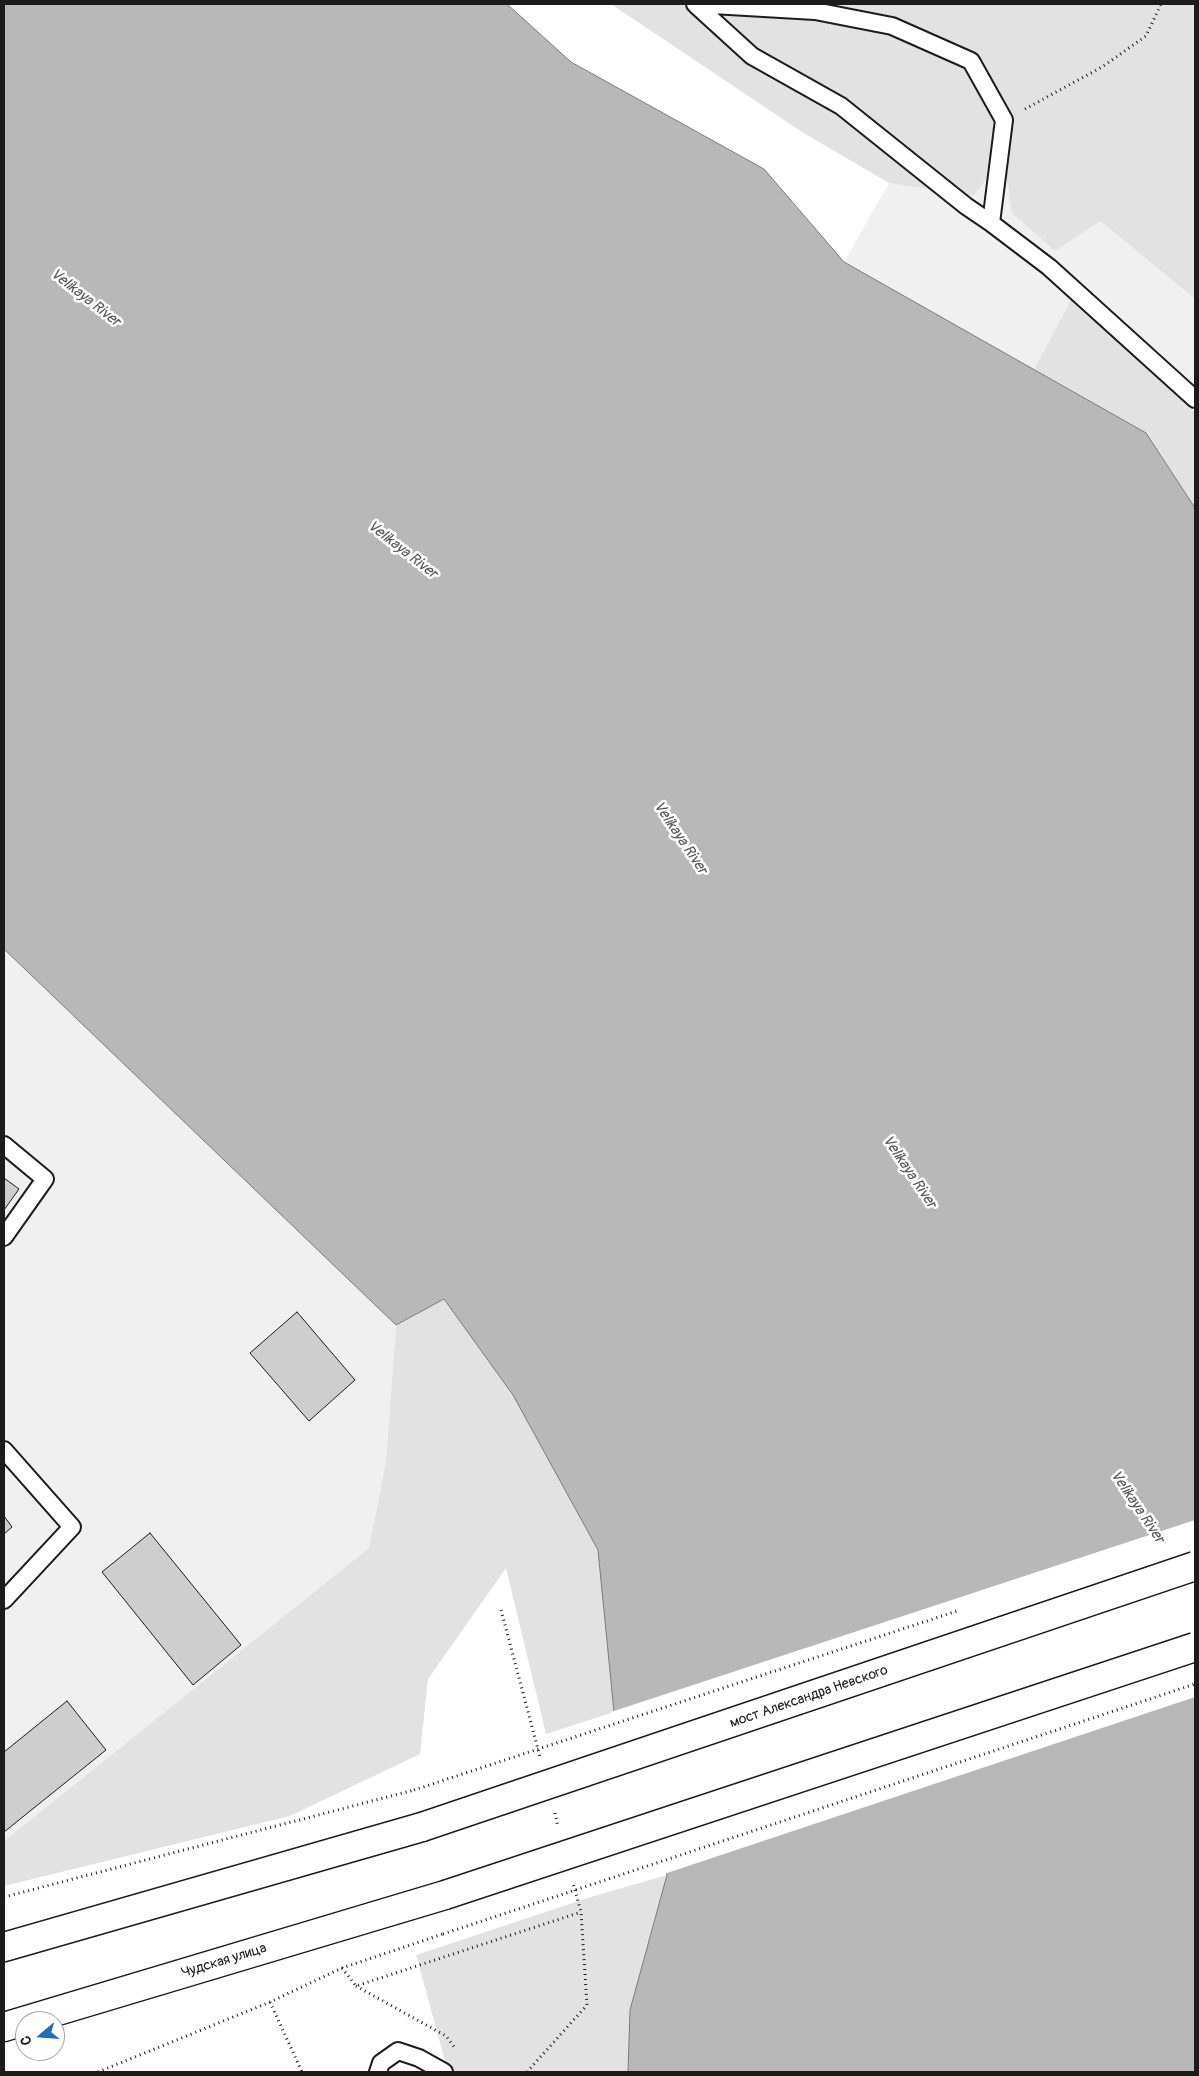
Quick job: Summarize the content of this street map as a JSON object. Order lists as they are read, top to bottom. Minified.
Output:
{"streets":{"highway":["мост Александра Невского","Чудская улица"]},"water":["Velikaya River"],"north":"left"}
